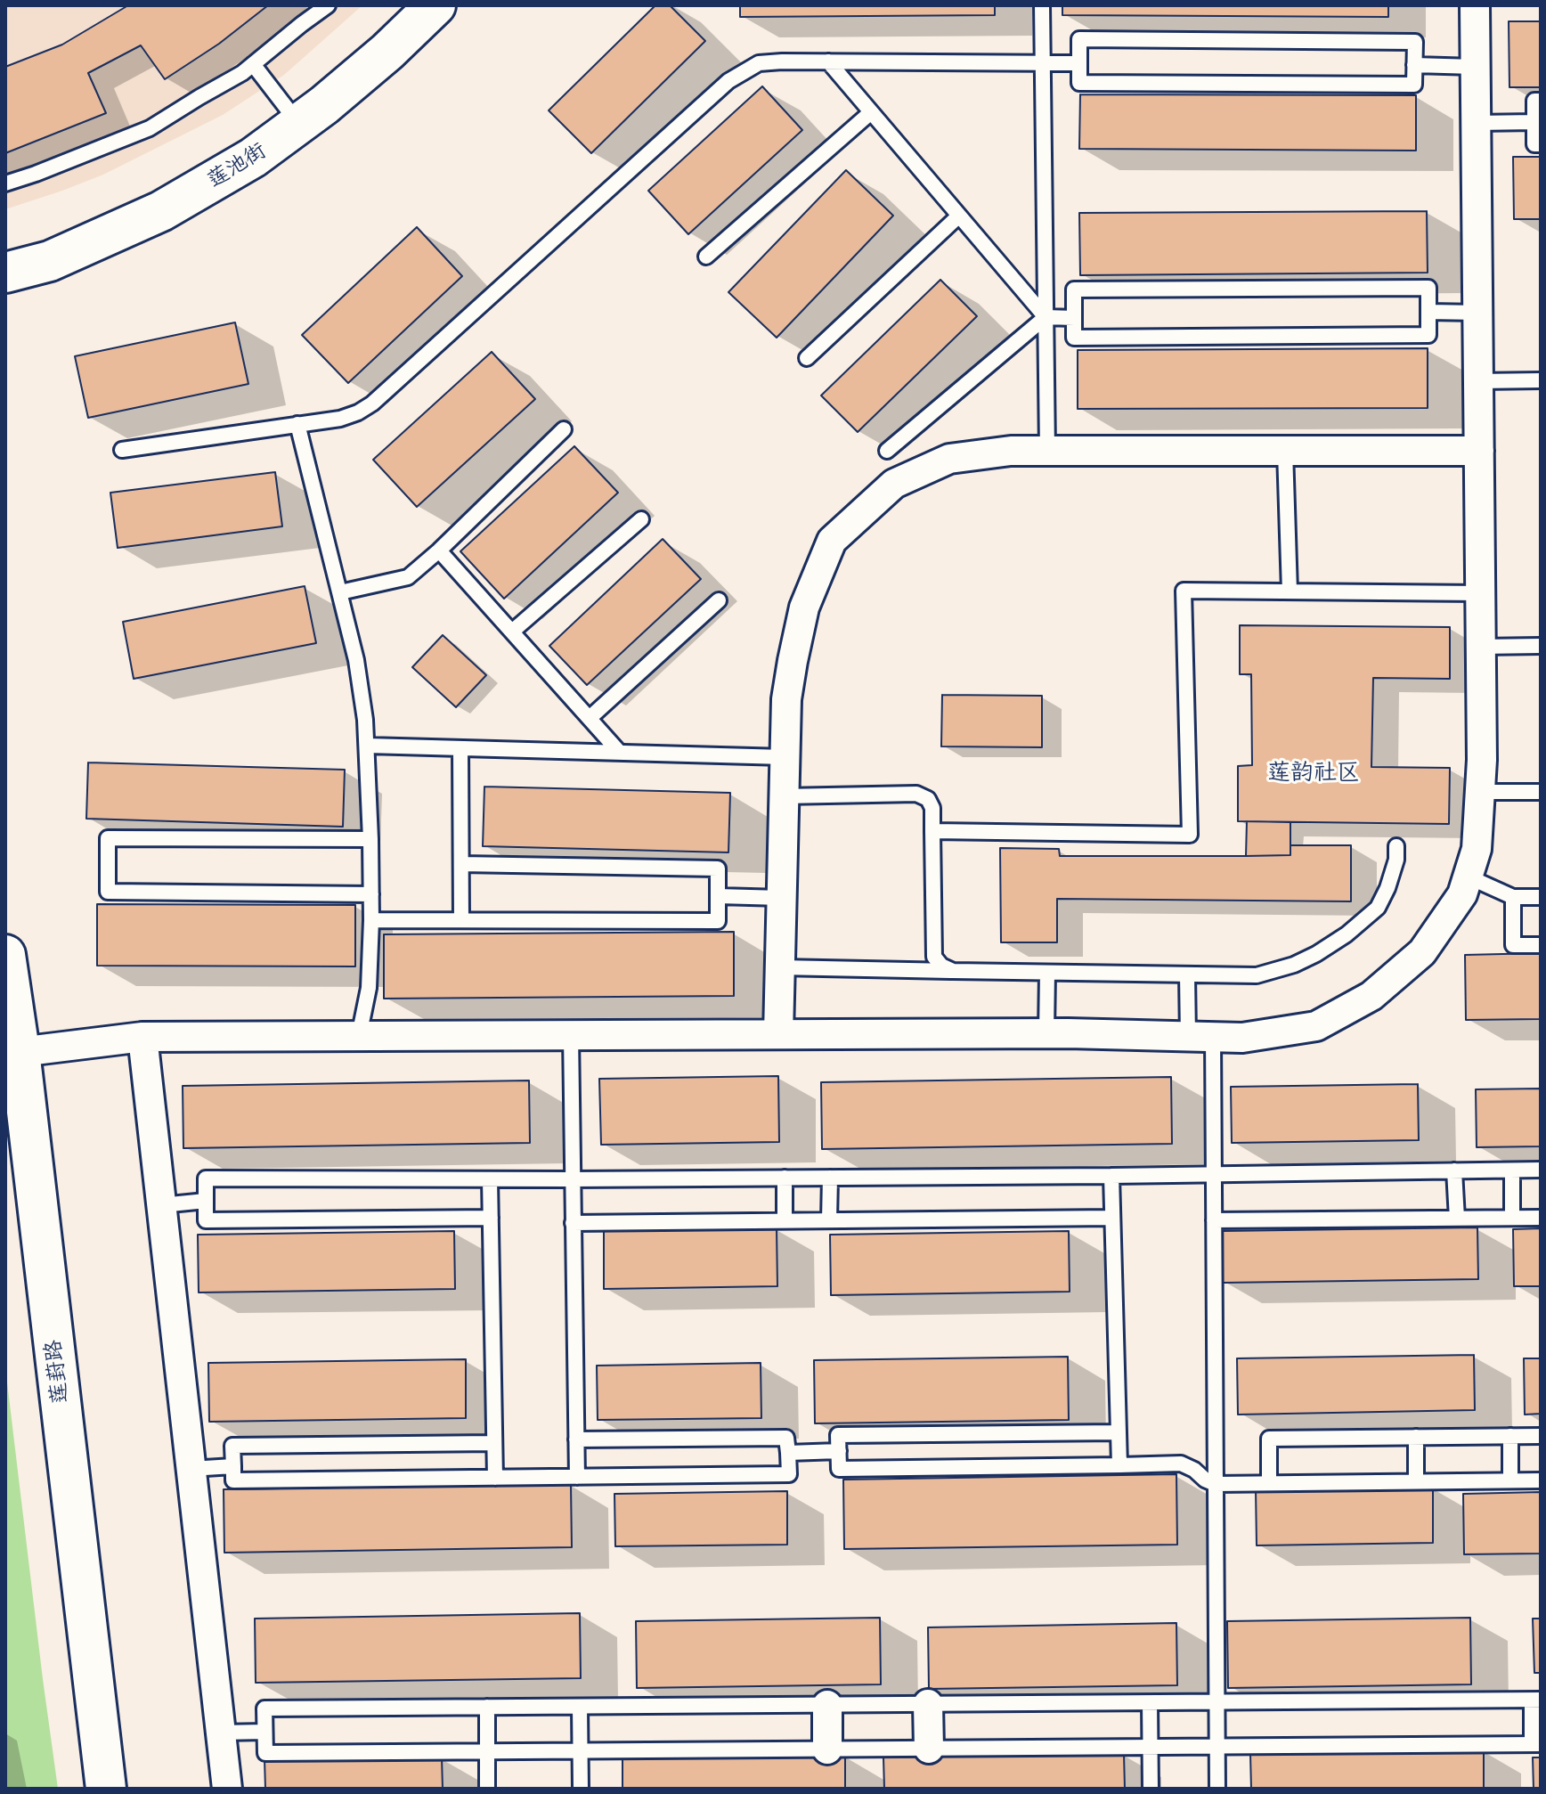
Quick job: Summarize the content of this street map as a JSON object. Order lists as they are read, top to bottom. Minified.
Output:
{"streets":{"main road":["莲池街","莲葑路"]},"districts":["莲韵社区"]}
